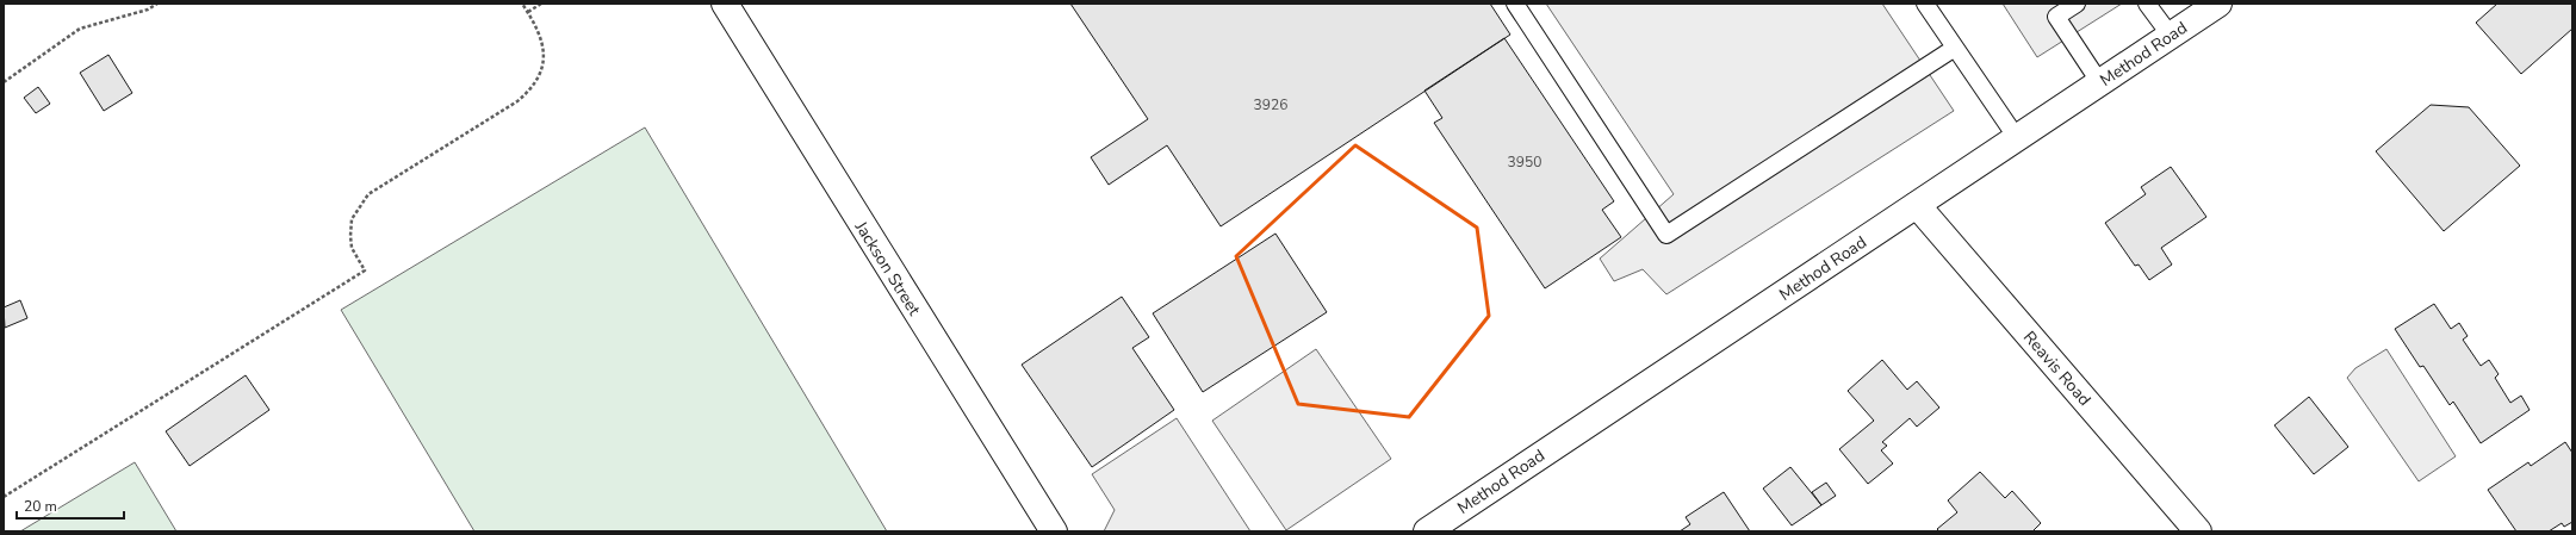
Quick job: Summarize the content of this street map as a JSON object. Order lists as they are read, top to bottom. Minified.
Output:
{"streets":{"street":["Method Road","Jackson Street","Reavis Road"]},"crossings":[["Method Road","Reavis Road"]],"house_numbers":["3926","3950"],"scale_bar":"20 m"}
